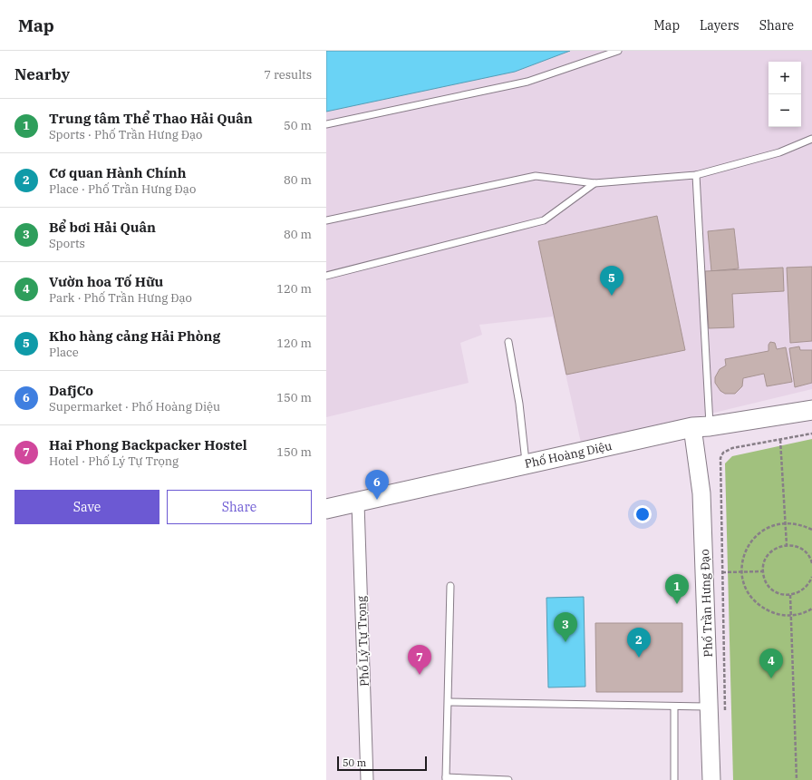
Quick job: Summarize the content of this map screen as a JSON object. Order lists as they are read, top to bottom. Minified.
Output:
{"streets":{"main road":["Phố Hoàng Diệu","Phố Trần Hưng Đạo"],"street":["Phố Lý Tự Trọng"]},"crossings":[["Phố Hoàng Diệu","Phố Trần Hưng Đạo"],["Phố Hoàng Diệu","Phố Lý Tự Trọng"]],"scale_bar":"50 m","page":{"header":"Map","nav":["Map","Layers","Share"],"heading":["Nearby","7 results"],"map_buttons":["+","−"],"list":[{"mark":"1","name":"Trung tâm Thể Thao Hải Quân","note":"Sports · Phố Trần Hưng Đạo","value":"50 m"},{"mark":"2","name":"Cơ quan Hành Chính","note":"Place · Phố Trần Hưng Đạo","value":"80 m"},{"mark":"3","name":"Bể bơi Hải Quân","note":"Sports","value":"80 m"},{"mark":"4","name":"Vườn hoa Tố Hữu","note":"Park · Phố Trần Hưng Đạo","value":"120 m"},{"mark":"5","name":"Kho hàng cảng Hải Phòng","note":"Place","value":"120 m"},{"mark":"6","name":"DafjCo","note":"Supermarket · Phố Hoàng Diệu","value":"150 m"},{"mark":"7","name":"Hai Phong Backpacker Hostel","note":"Hotel · Phố Lý Tự Trọng","value":"150 m"}],"pins":["5","6","1","3","2","7","4"],"buttons":["Save","Share"],"scale":"50 m"}}
